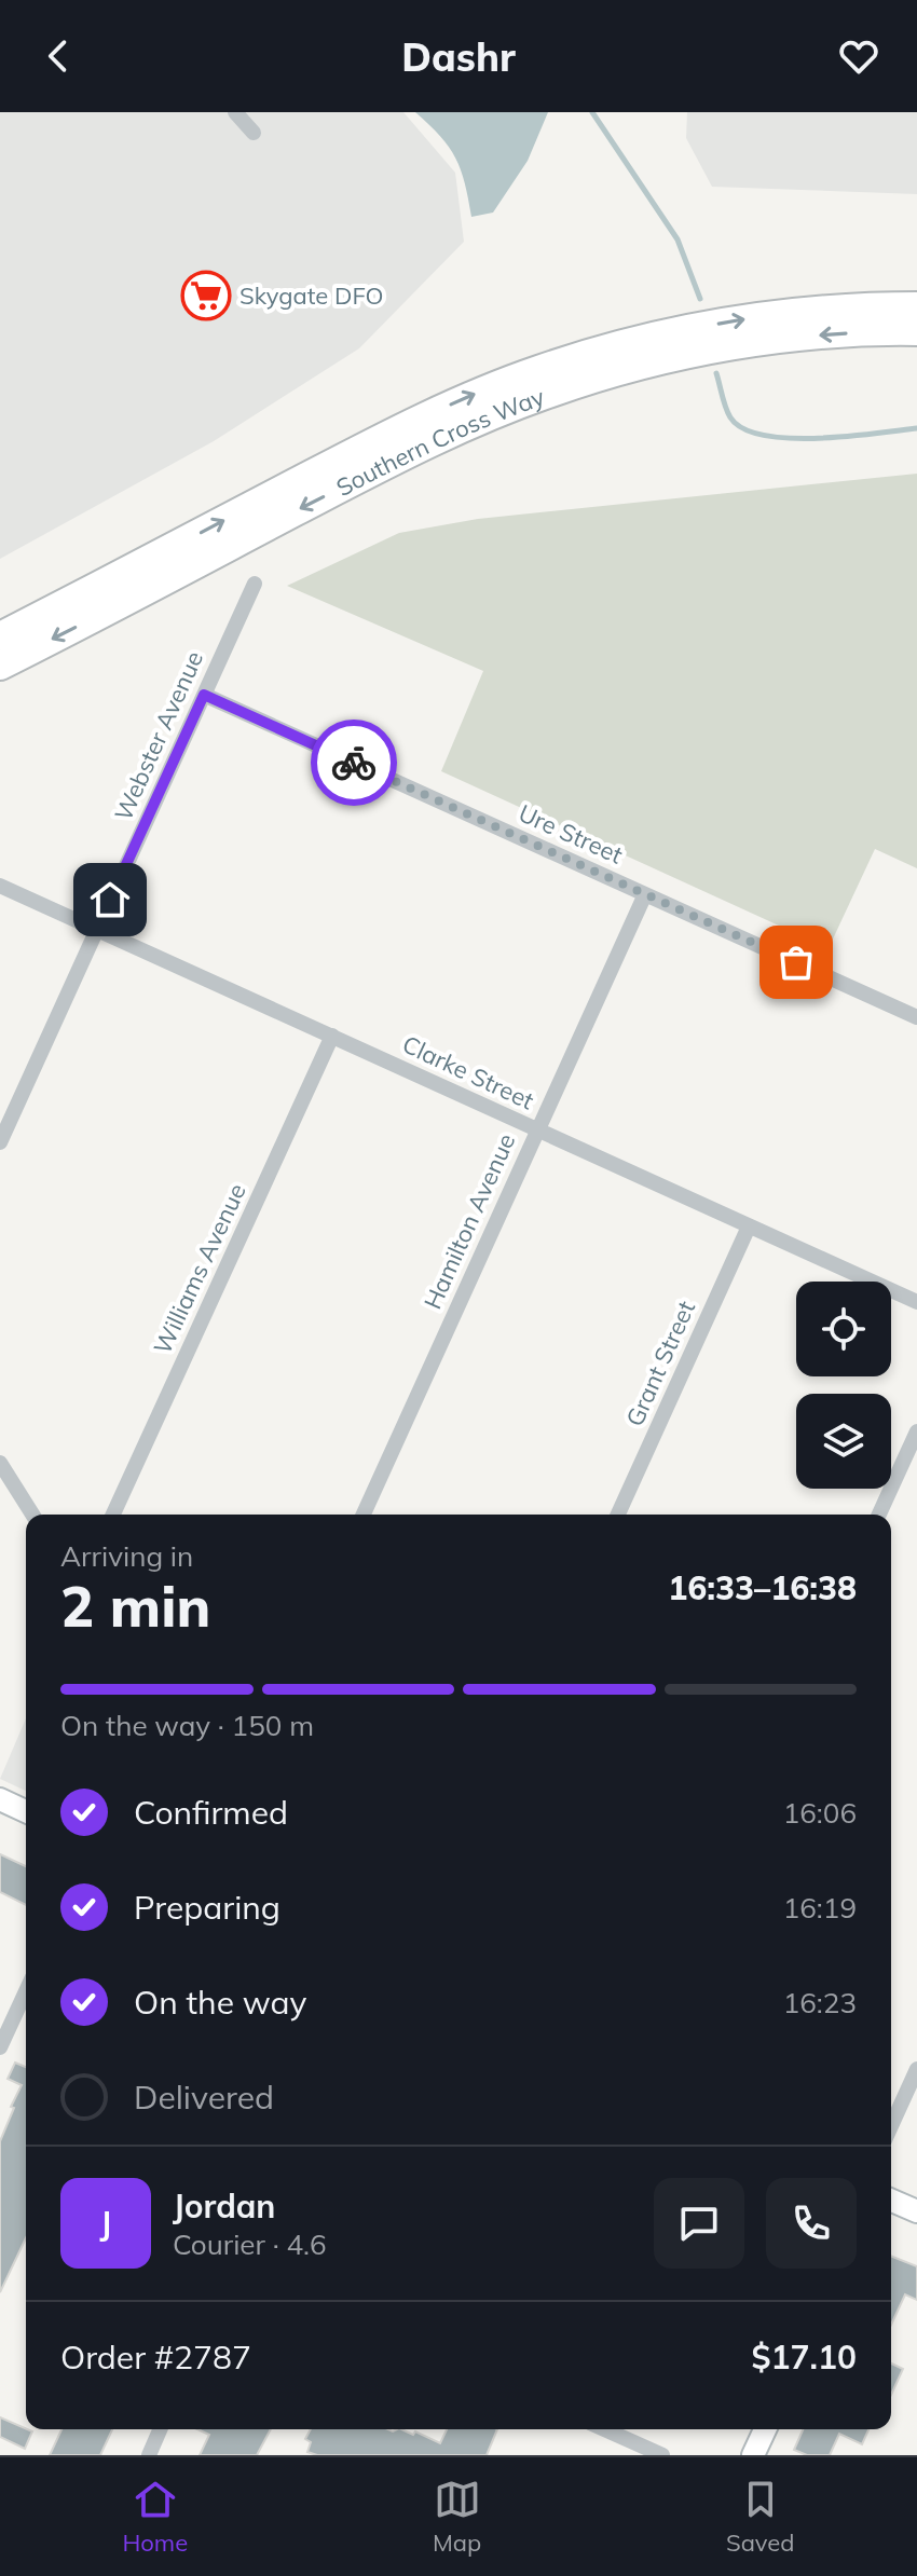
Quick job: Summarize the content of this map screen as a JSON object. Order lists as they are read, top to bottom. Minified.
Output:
{"streets":{"highway":["Southern Cross Way"],"street":["Webster Avenue","Ure Street","Clarke Street","Hamilton Avenue","Williams Avenue","Grant Street"]},"crossings":[["Webster Avenue","Ure Street"],["Webster Avenue","Clarke Street"],["Ure Street","Hamilton Avenue"],["Clarke Street","Hamilton Avenue"],["Clarke Street","Williams Avenue"],["Clarke Street","Grant Street"]],"places":{"supermarket":["Skygate DFO"]},"page":{"header":"Dashr","heading":["2 min","Arriving in","16:33–16:38"],"panel":["Jordan","Courier · 4.6","Order #2787","$17.10"],"bar":"On the way · 150 m","list":[["Confirmed","16:06"],["Preparing","16:19"],["On the way","16:23"],"Delivered"],"round":"J","tabs":["Home","Map","Saved"]}}
